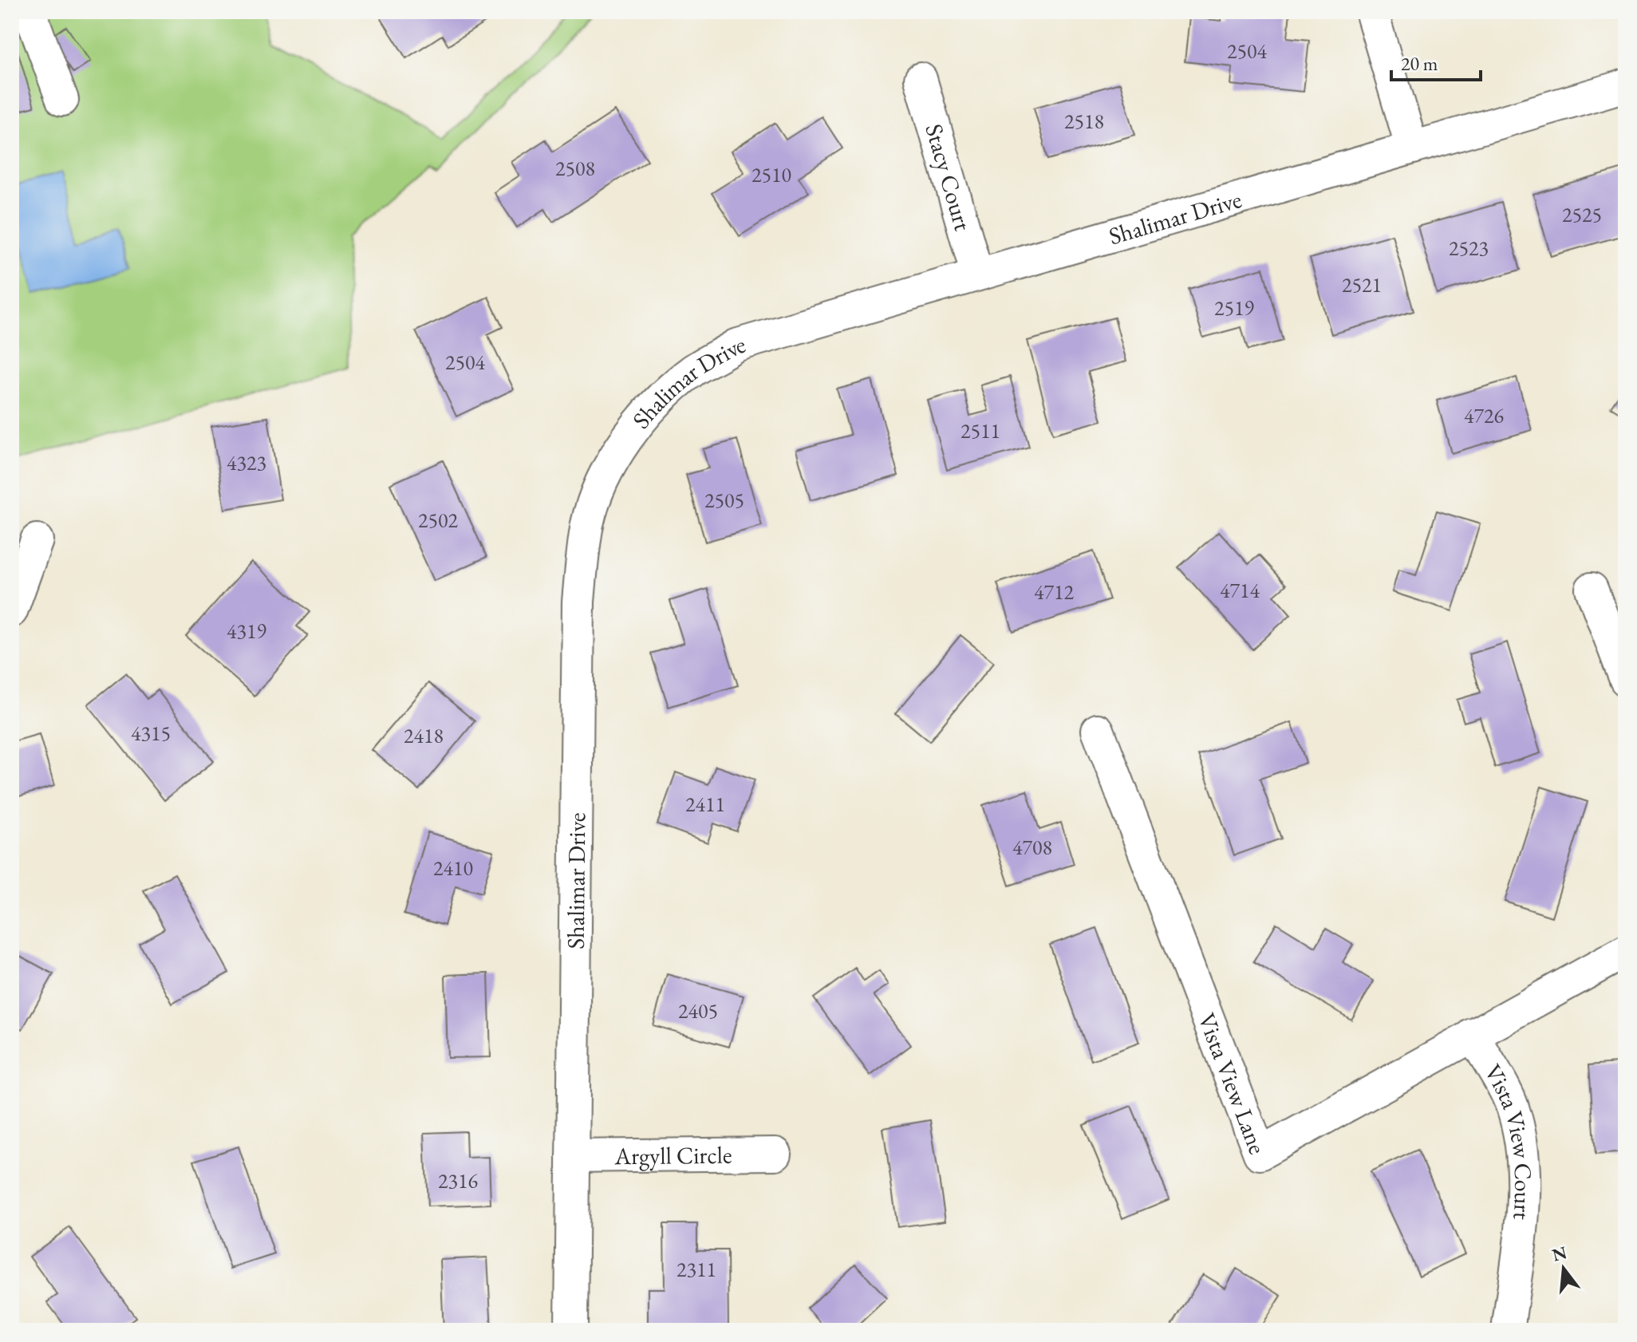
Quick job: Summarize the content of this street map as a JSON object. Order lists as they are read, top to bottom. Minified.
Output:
{"streets":{"street":["Stacy Court","Shalimar Drive","Vista View Lane","Vista View Court","Argyll Circle"]},"crossings":[["Stacy Court","Shalimar Drive"],["Shalimar Drive","Argyll Circle"],["Vista View Lane","Vista View Court"]],"house_numbers":["2504","2518","2508","2510","2525","2523","2521","2519","2504","4726","2511","4323","2505","2502","4714","4712","4319","4315","2418","2411","4708","2410","2405","2316","2311"],"scale_bar":"20 m","north":"top"}
